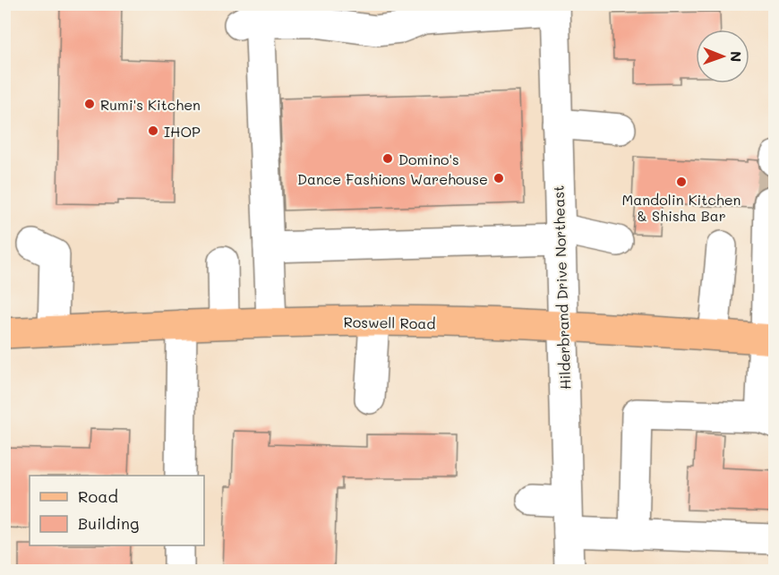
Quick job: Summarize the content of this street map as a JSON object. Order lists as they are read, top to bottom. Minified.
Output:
{"streets":{"main road":["Roswell Road"],"street":["Hilderbrand Drive Northeast"]},"crossings":[["Hilderbrand Drive Northeast","Roswell Road"]],"places":["Rumi's Kitchen","IHOP","Domino's","Dance Fashions Warehouse","Mandolin Kitchen & Shisha Bar"],"legend":["Road","Building"],"north":"right"}
